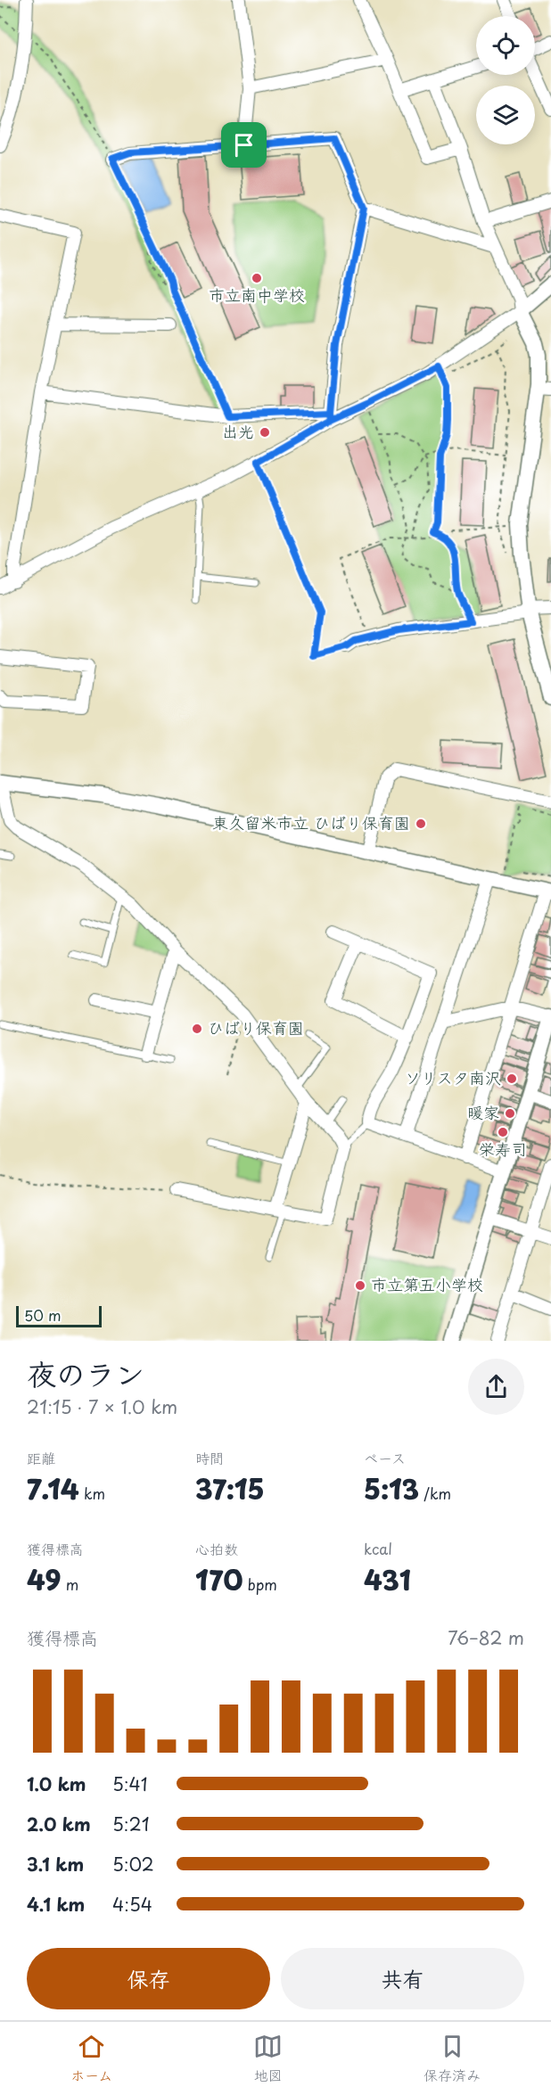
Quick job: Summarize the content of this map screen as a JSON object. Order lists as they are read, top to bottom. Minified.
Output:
{"places":["市立南中学校","出光","東久留米市立 ひばり保育園","ひばり保育園","ソリスタ南沢","暖家","栄寿司","市立第五小学校"],"scale_bar":"50 m","page":{"scale":"50 m","heading":["夜のラン","21:15 · 7 × 1.0 km"],"stats":[["距離","7.14 km"],["時間","37:15"],["ペース","5:13 /km"],["獲得標高","49 m"],["心拍数","170 bpm"],["kcal","431"]],"chart":["獲得標高","76–82 m"],"list":[{"name":"1.0 km","note":"5:41"},{"name":"2.0 km","note":"5:21"},{"name":"3.1 km","note":"5:02"},{"name":"4.1 km","note":"4:54"}],"buttons":["保存","共有"],"tabs":["ホーム","地図","保存済み"]}}
